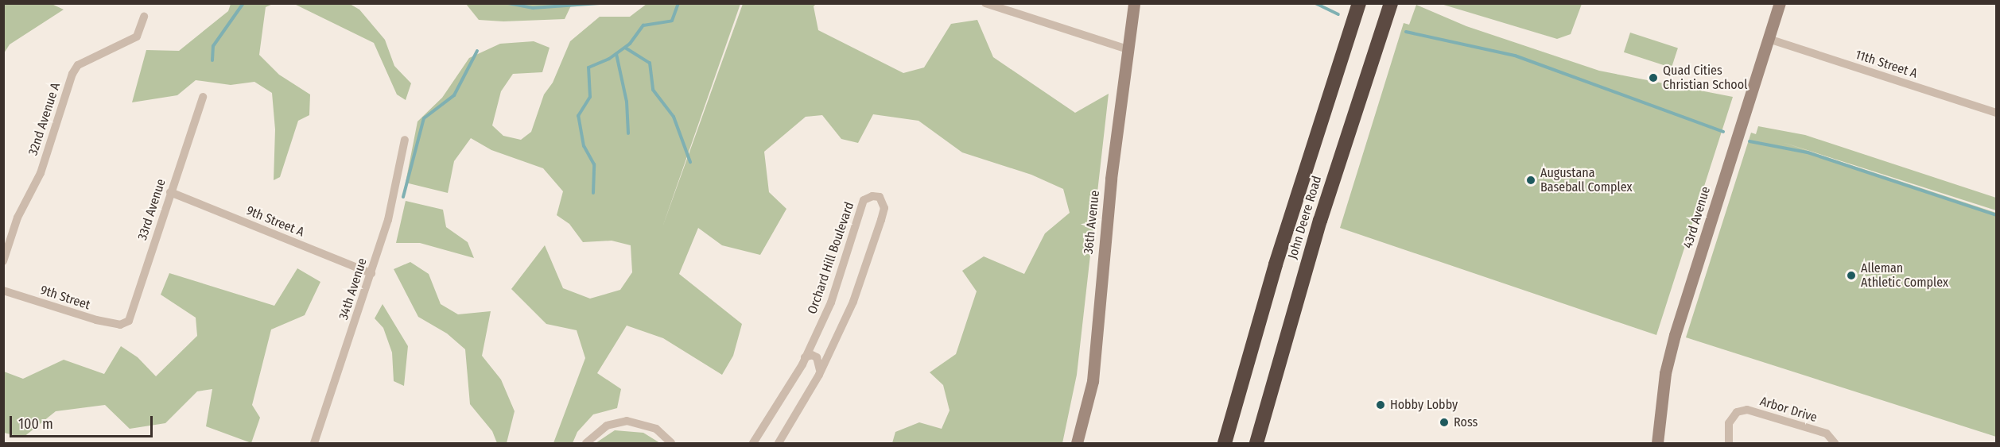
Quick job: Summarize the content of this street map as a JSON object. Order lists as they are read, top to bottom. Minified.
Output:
{"streets":{"highway":["John Deere Road"],"street":["11th Street A","32nd Avenue A","33rd Avenue","43rd Avenue","9th Street A","36th Avenue","Orchard Hill Boulevard","34th Avenue","9th Street","Arbor Drive"]},"crossings":[["11th Street A","43rd Avenue"],["33rd Avenue","9th Street A"],["33rd Avenue","9th Street"],["9th Street A","34th Avenue"]],"places":["Quad Cities Christian School","Augustana Baseball Complex","Alleman Athletic Complex","Hobby Lobby","Ross"],"scale_bar":"100 m"}
